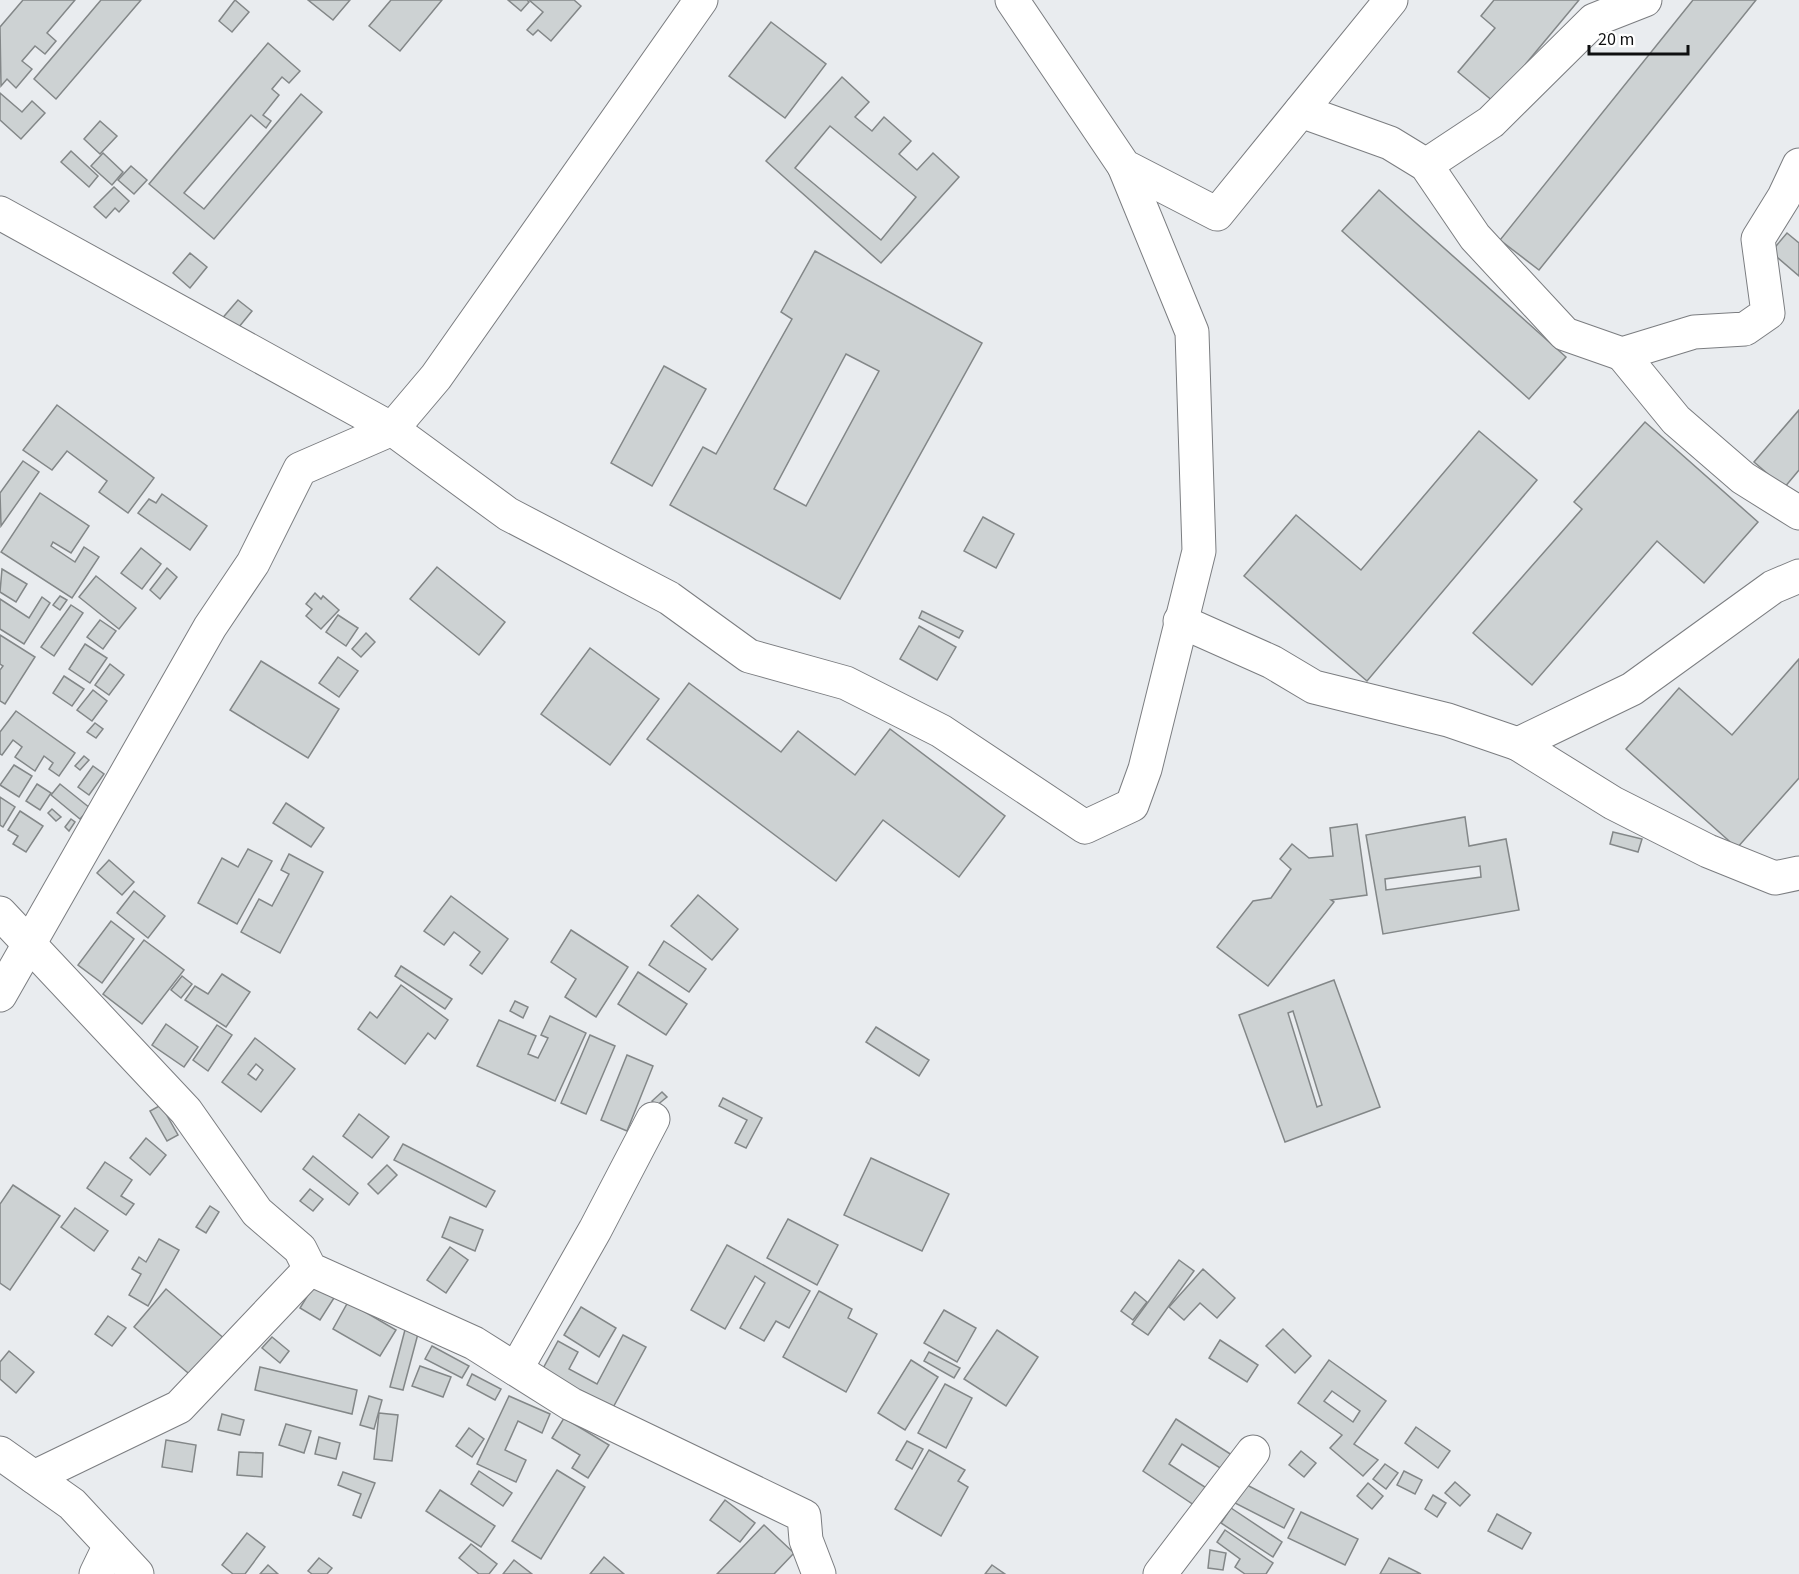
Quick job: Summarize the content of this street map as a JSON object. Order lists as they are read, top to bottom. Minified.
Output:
{"scale_bar":"20 m"}
